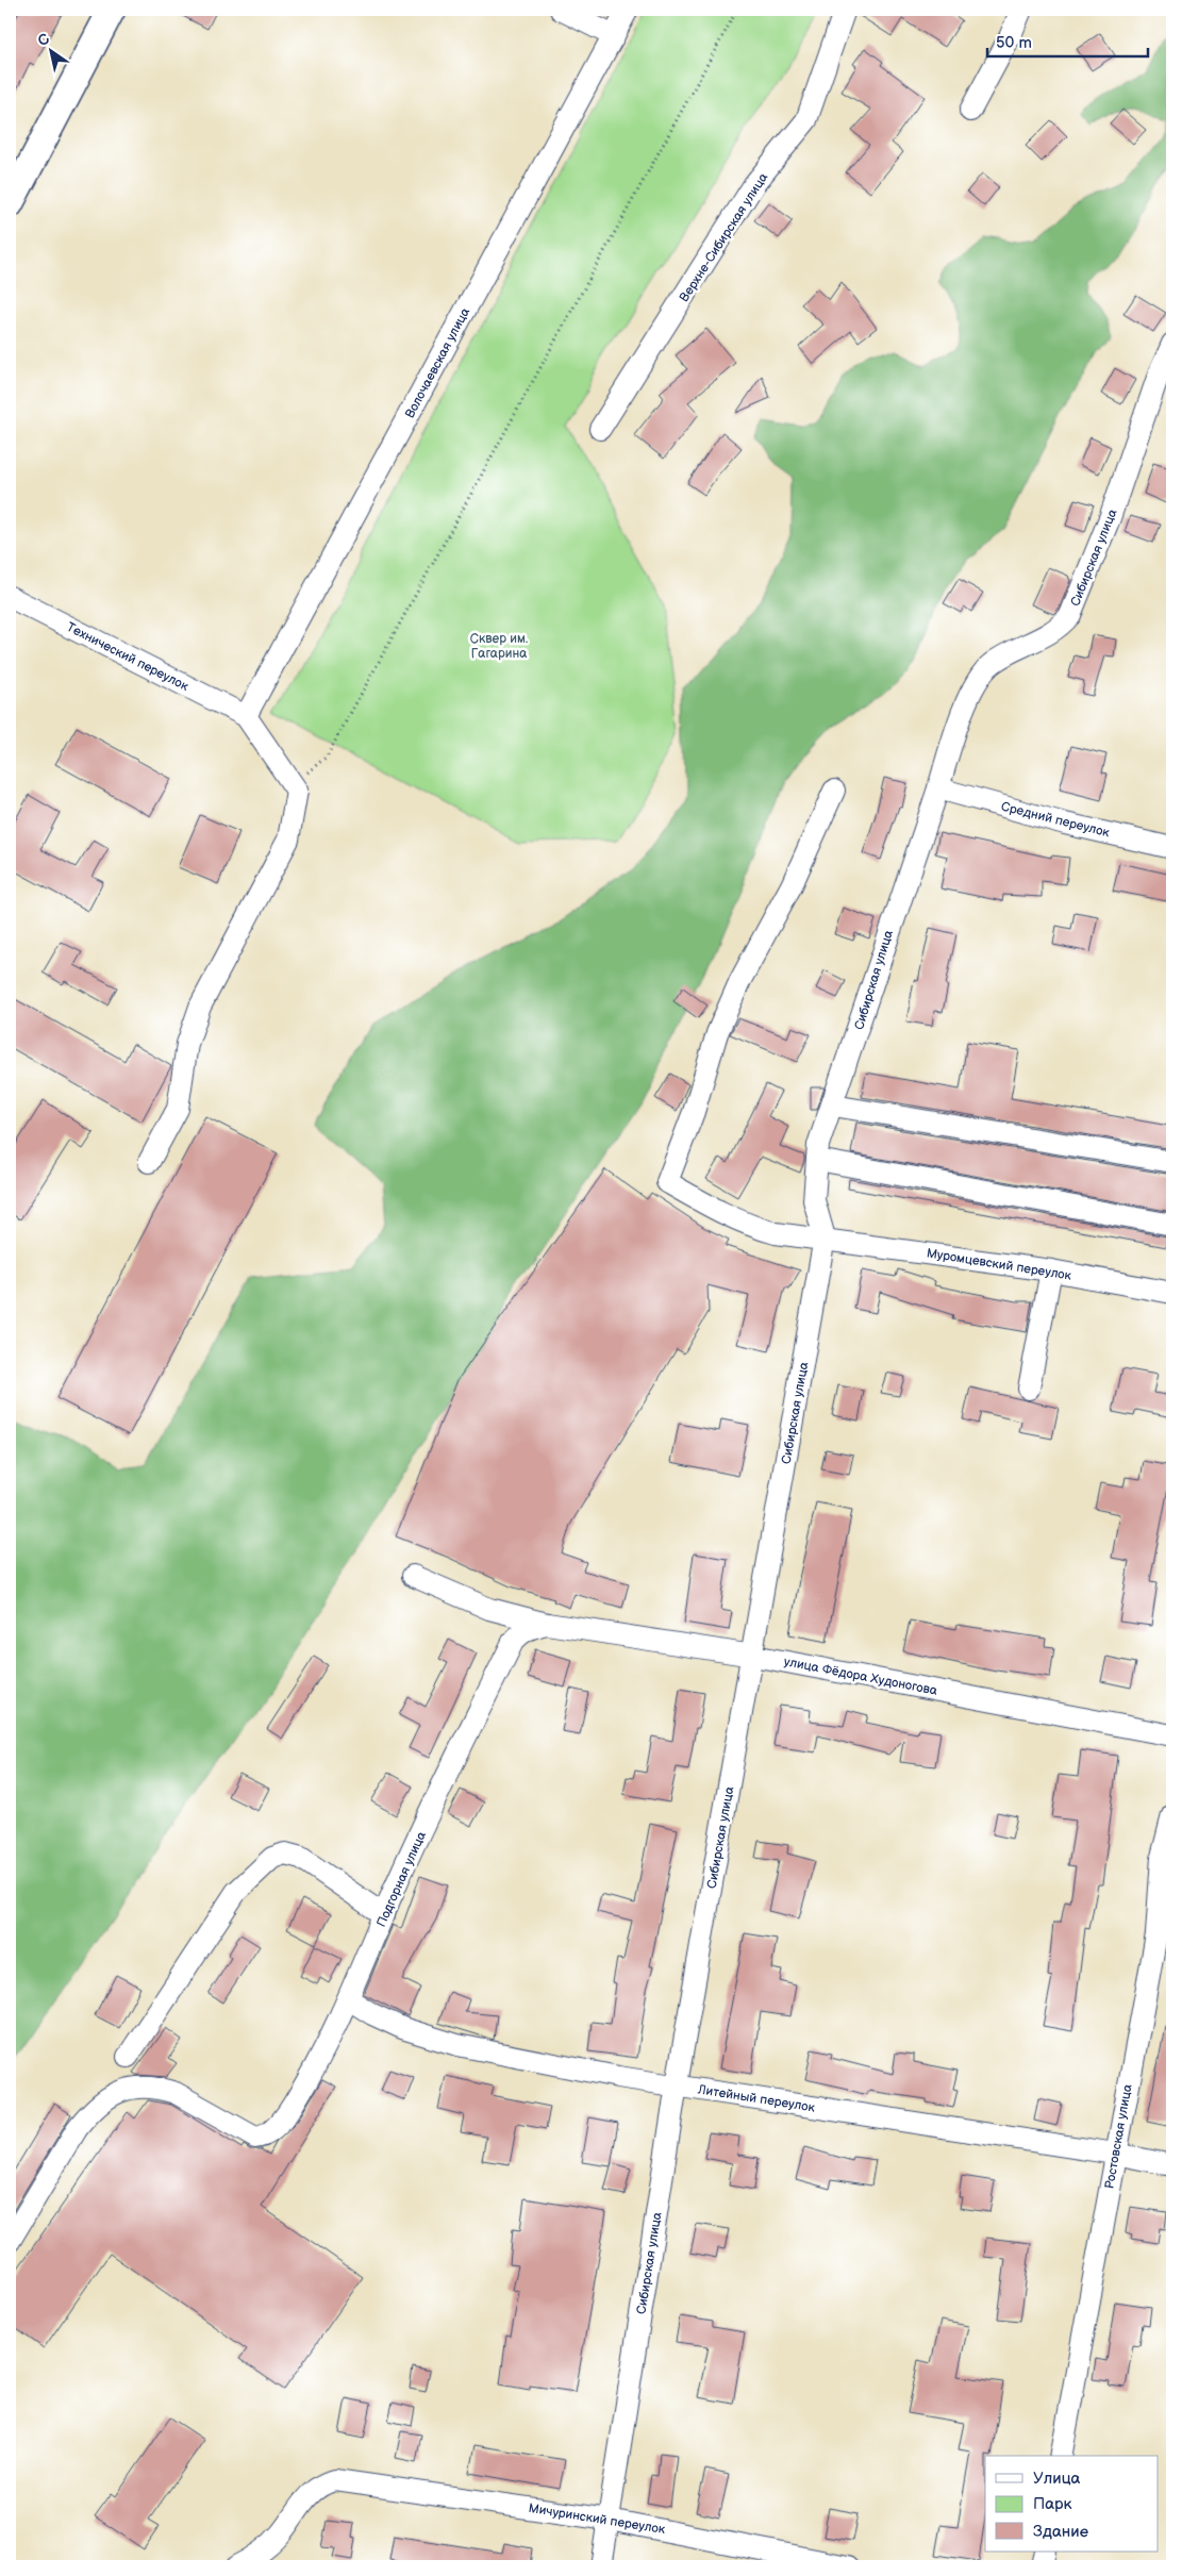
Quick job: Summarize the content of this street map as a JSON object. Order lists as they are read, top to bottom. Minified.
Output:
{"streets":{"street":["Верхне-Сибирская улица","Волочаевская улица","Сибирская улица","Технический переулок","Средний переулок","Муромцевский переулок","улица Фёдора Худоногова","Подгорная улица","Литейный переулок","Ростовская улица","Мичуринский переулок"]},"crossings":[["Волочаевская улица","Технический переулок"],["Сибирская улица","Средний переулок"],["Сибирская улица","Муромцевский переулок"],["Сибирская улица","улица Фёдора Худоногова"],["Сибирская улица","Литейный переулок"],["Сибирская улица","Мичуринский переулок"],["улица Фёдора Худоногова","Подгорная улица"],["Подгорная улица","Литейный переулок"],["Литейный переулок","Ростовская улица"]],"parks":["Сквер им. Гагарина"],"legend":["Улица","Парк","Здание"],"scale_bar":"50 m","north":"top left"}
